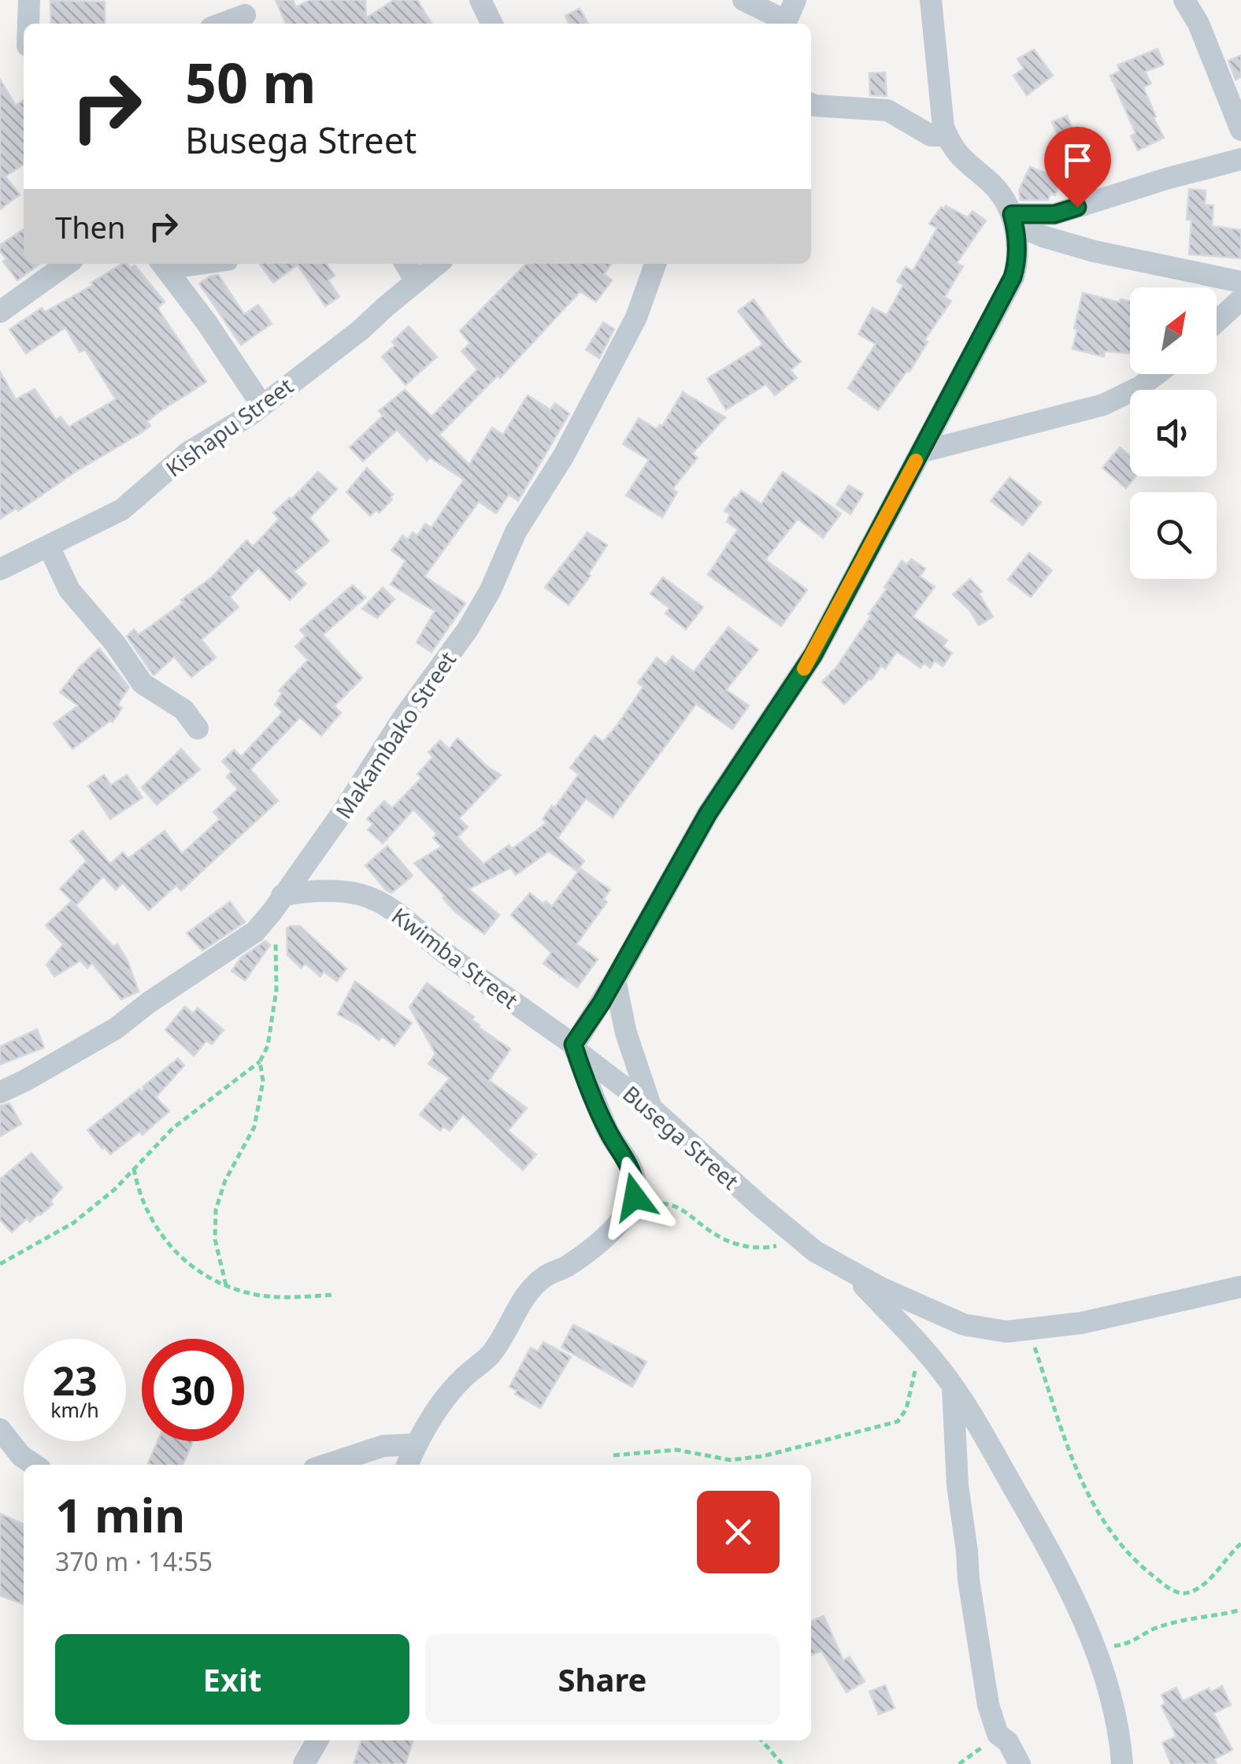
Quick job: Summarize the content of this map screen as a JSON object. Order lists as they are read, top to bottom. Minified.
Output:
{"streets":{"street":["Kishapu Street","Makambako Street","Kwimba Street","Busega Street"]},"crossings":[["Makambako Street","Kwimba Street"],["Kwimba Street","Busega Street"]],"north":"top right","page":{"turn":["50 m","Busega Street"],"then":"Then","speed":"23 km/h","limit":"30","heading":["1 min","370 m · 14:55"],"buttons":["Exit","Share"]}}
